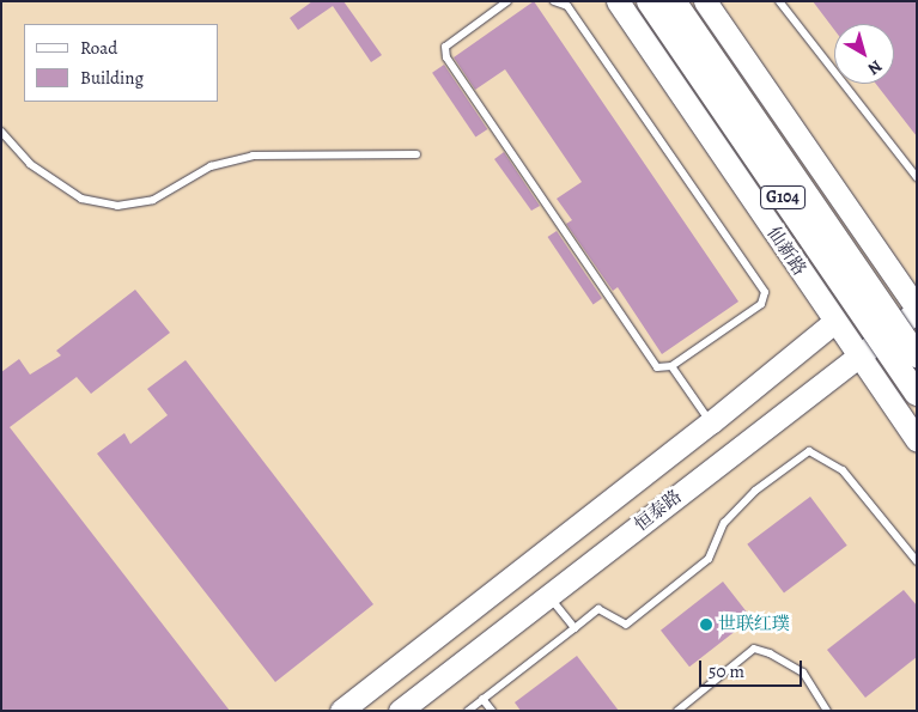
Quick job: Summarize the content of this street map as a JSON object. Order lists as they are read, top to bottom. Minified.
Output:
{"streets":{"main road":["G104","仙新路"],"street":["恒泰路"]},"crossings":[["仙新路","恒泰路"]],"places":["世联红璞"],"legend":["Road","Building"],"scale_bar":"50 m","north":"bottom right"}
